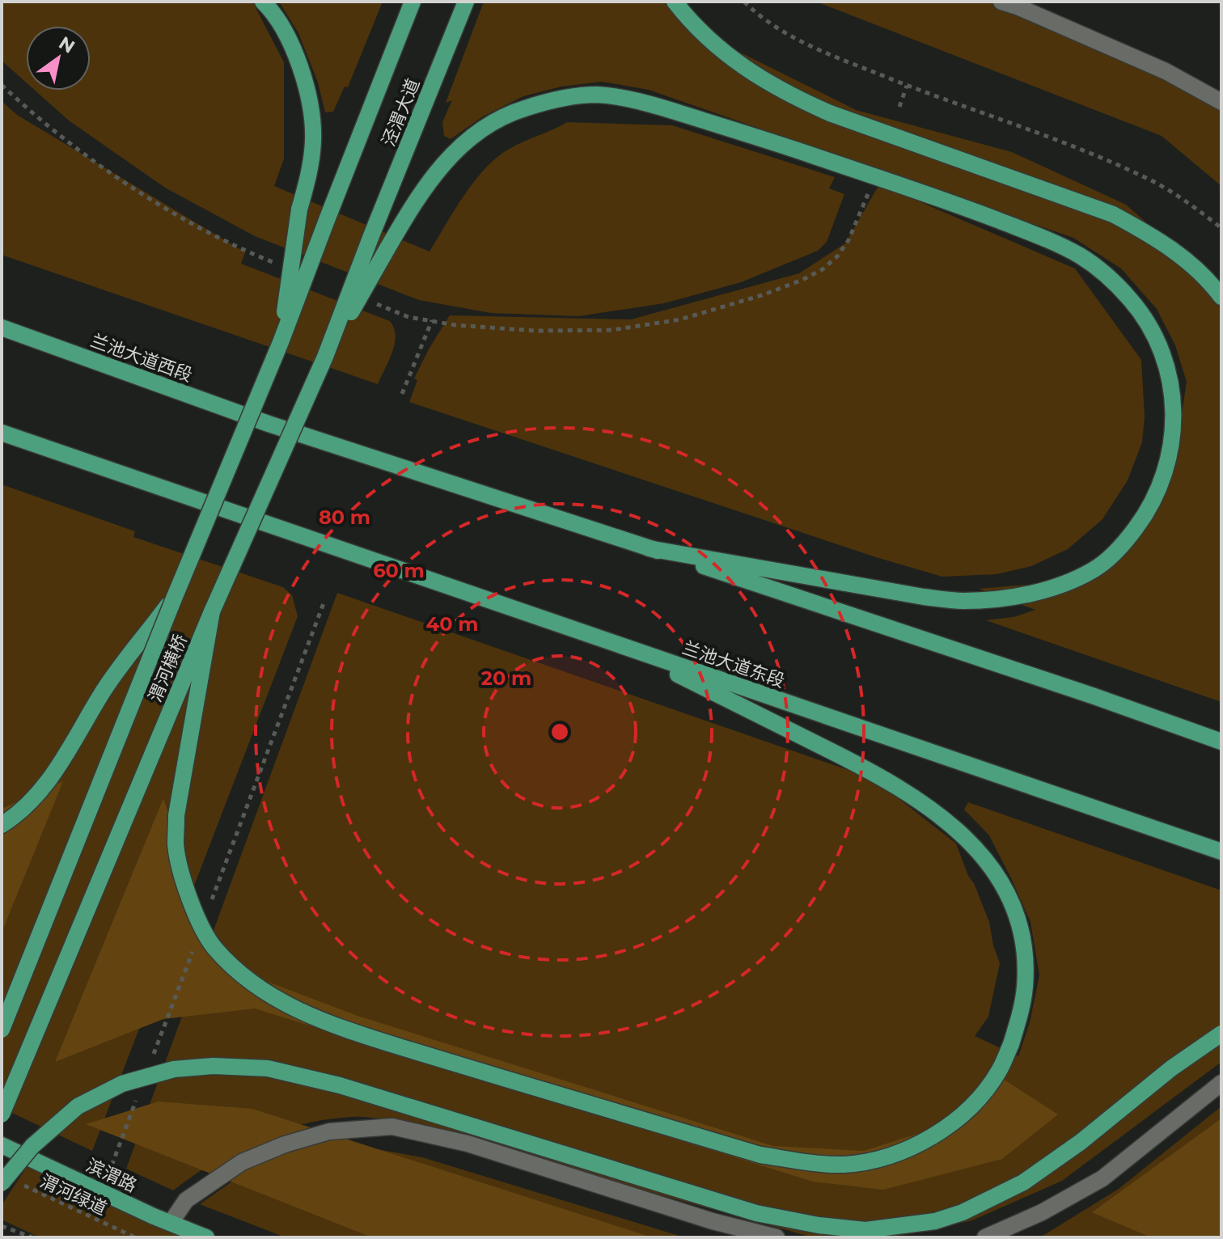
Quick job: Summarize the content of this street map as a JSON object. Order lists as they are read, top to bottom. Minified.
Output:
{"streets":{"main road":["泾渭大道","兰池大道西段","兰池大道东段","渭河横桥","滨渭路"],"path":["渭河绿道"]},"crossings":[["泾渭大道","渭河横桥"]],"north":"top right","rings":["80 m","60 m","40 m","20 m"]}
